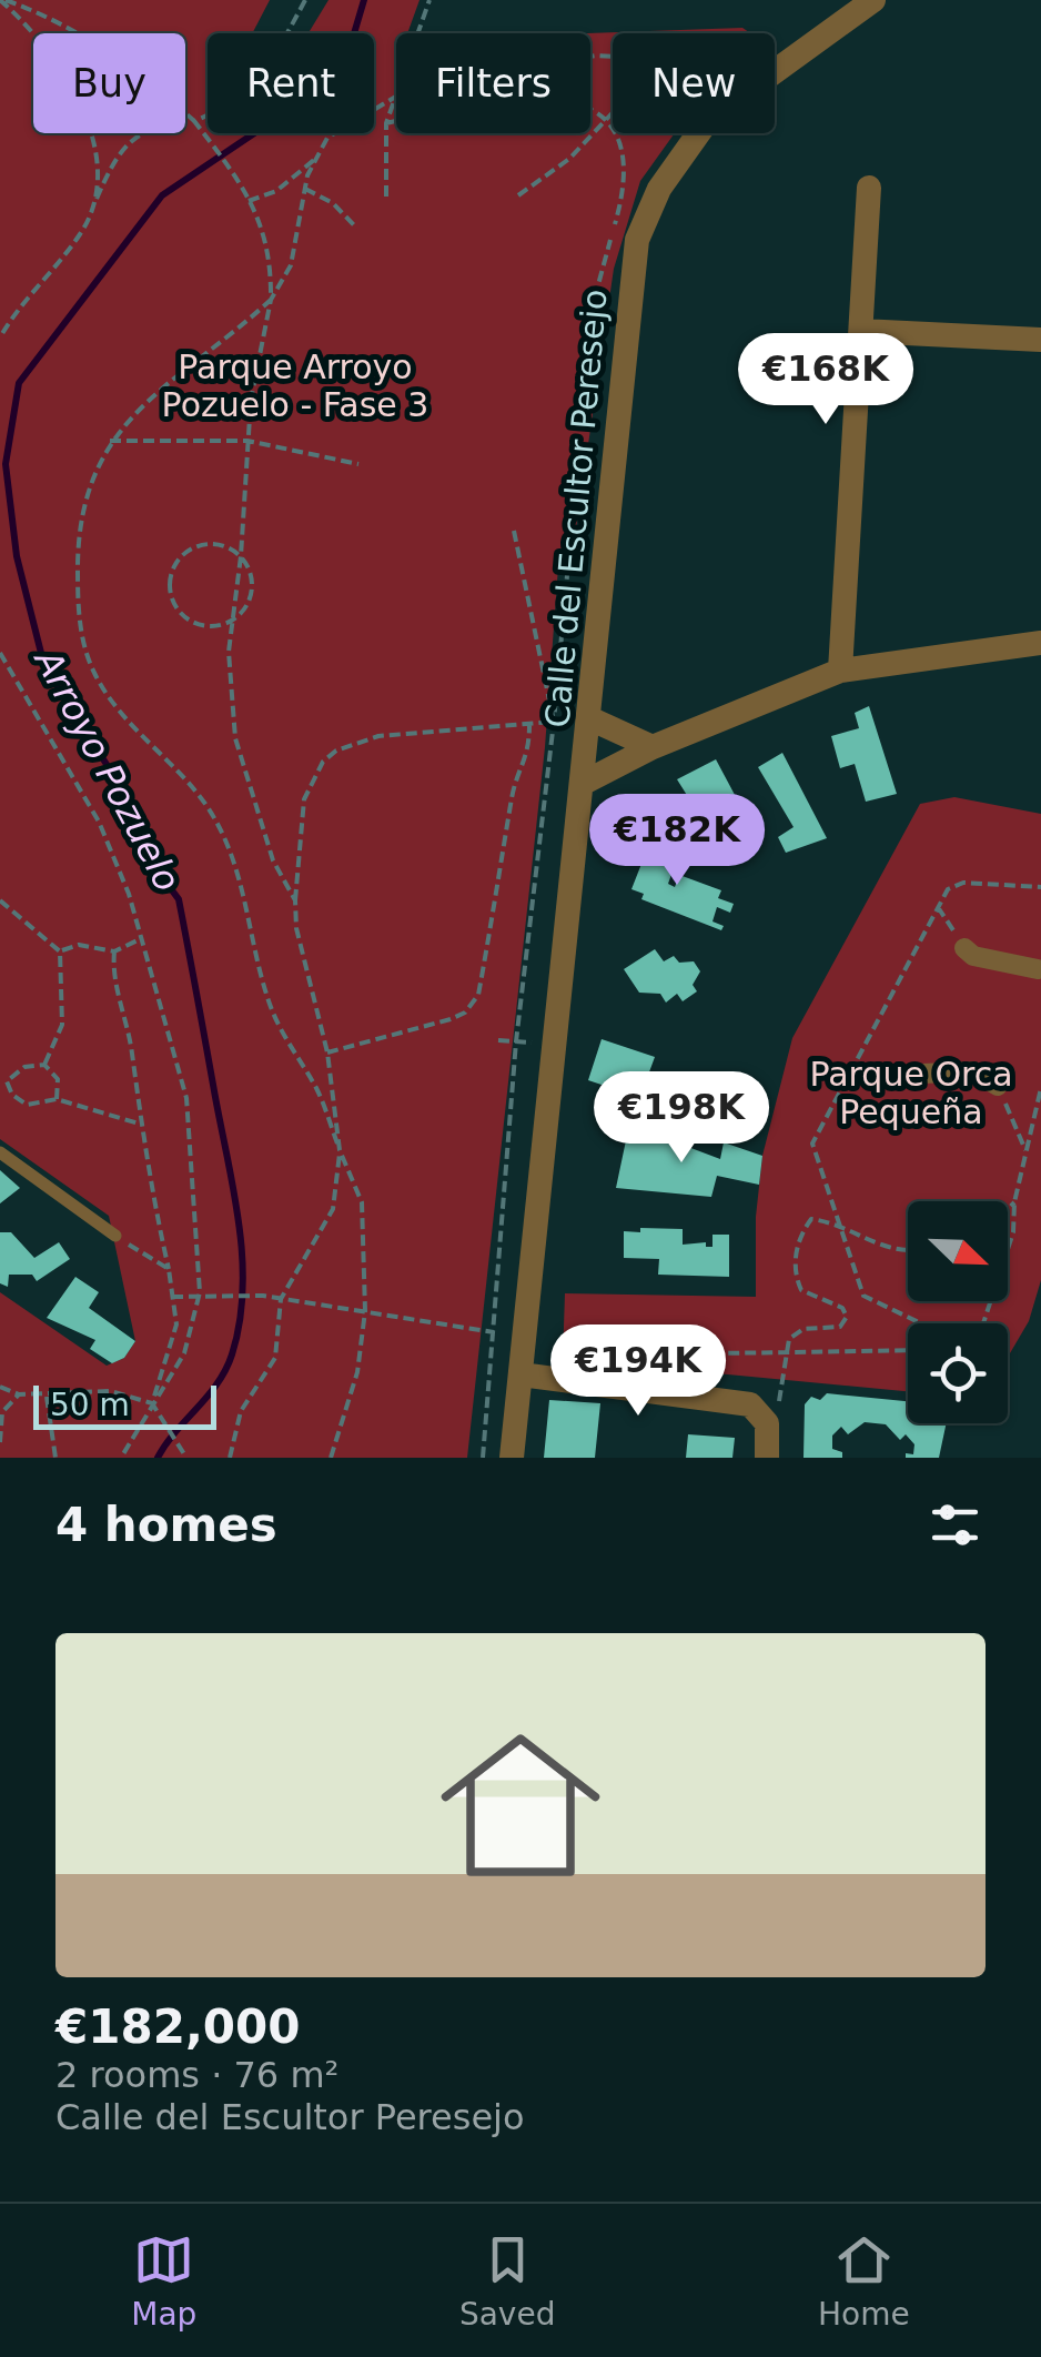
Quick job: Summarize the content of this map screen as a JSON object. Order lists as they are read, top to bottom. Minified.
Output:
{"streets":{"street":["Calle del Escultor Peresejo"]},"water":["Arroyo Pozuelo"],"parks":["Parque Arroyo Pozuelo - Fase 3","Parque Orca Pequeña"],"scale_bar":"50 m","north":"bottom right","page":{"chip":["Buy","Rent","Filters","New"],"price":["€168K","€182K","€198K","€194K"],"scale":"50 m","heading":"4 homes","list":[{"name":"€182,000","note":"2 rooms · 76 m² · Calle del Escultor Peresejo"}],"tabs":["Map","Saved","Home"]}}
